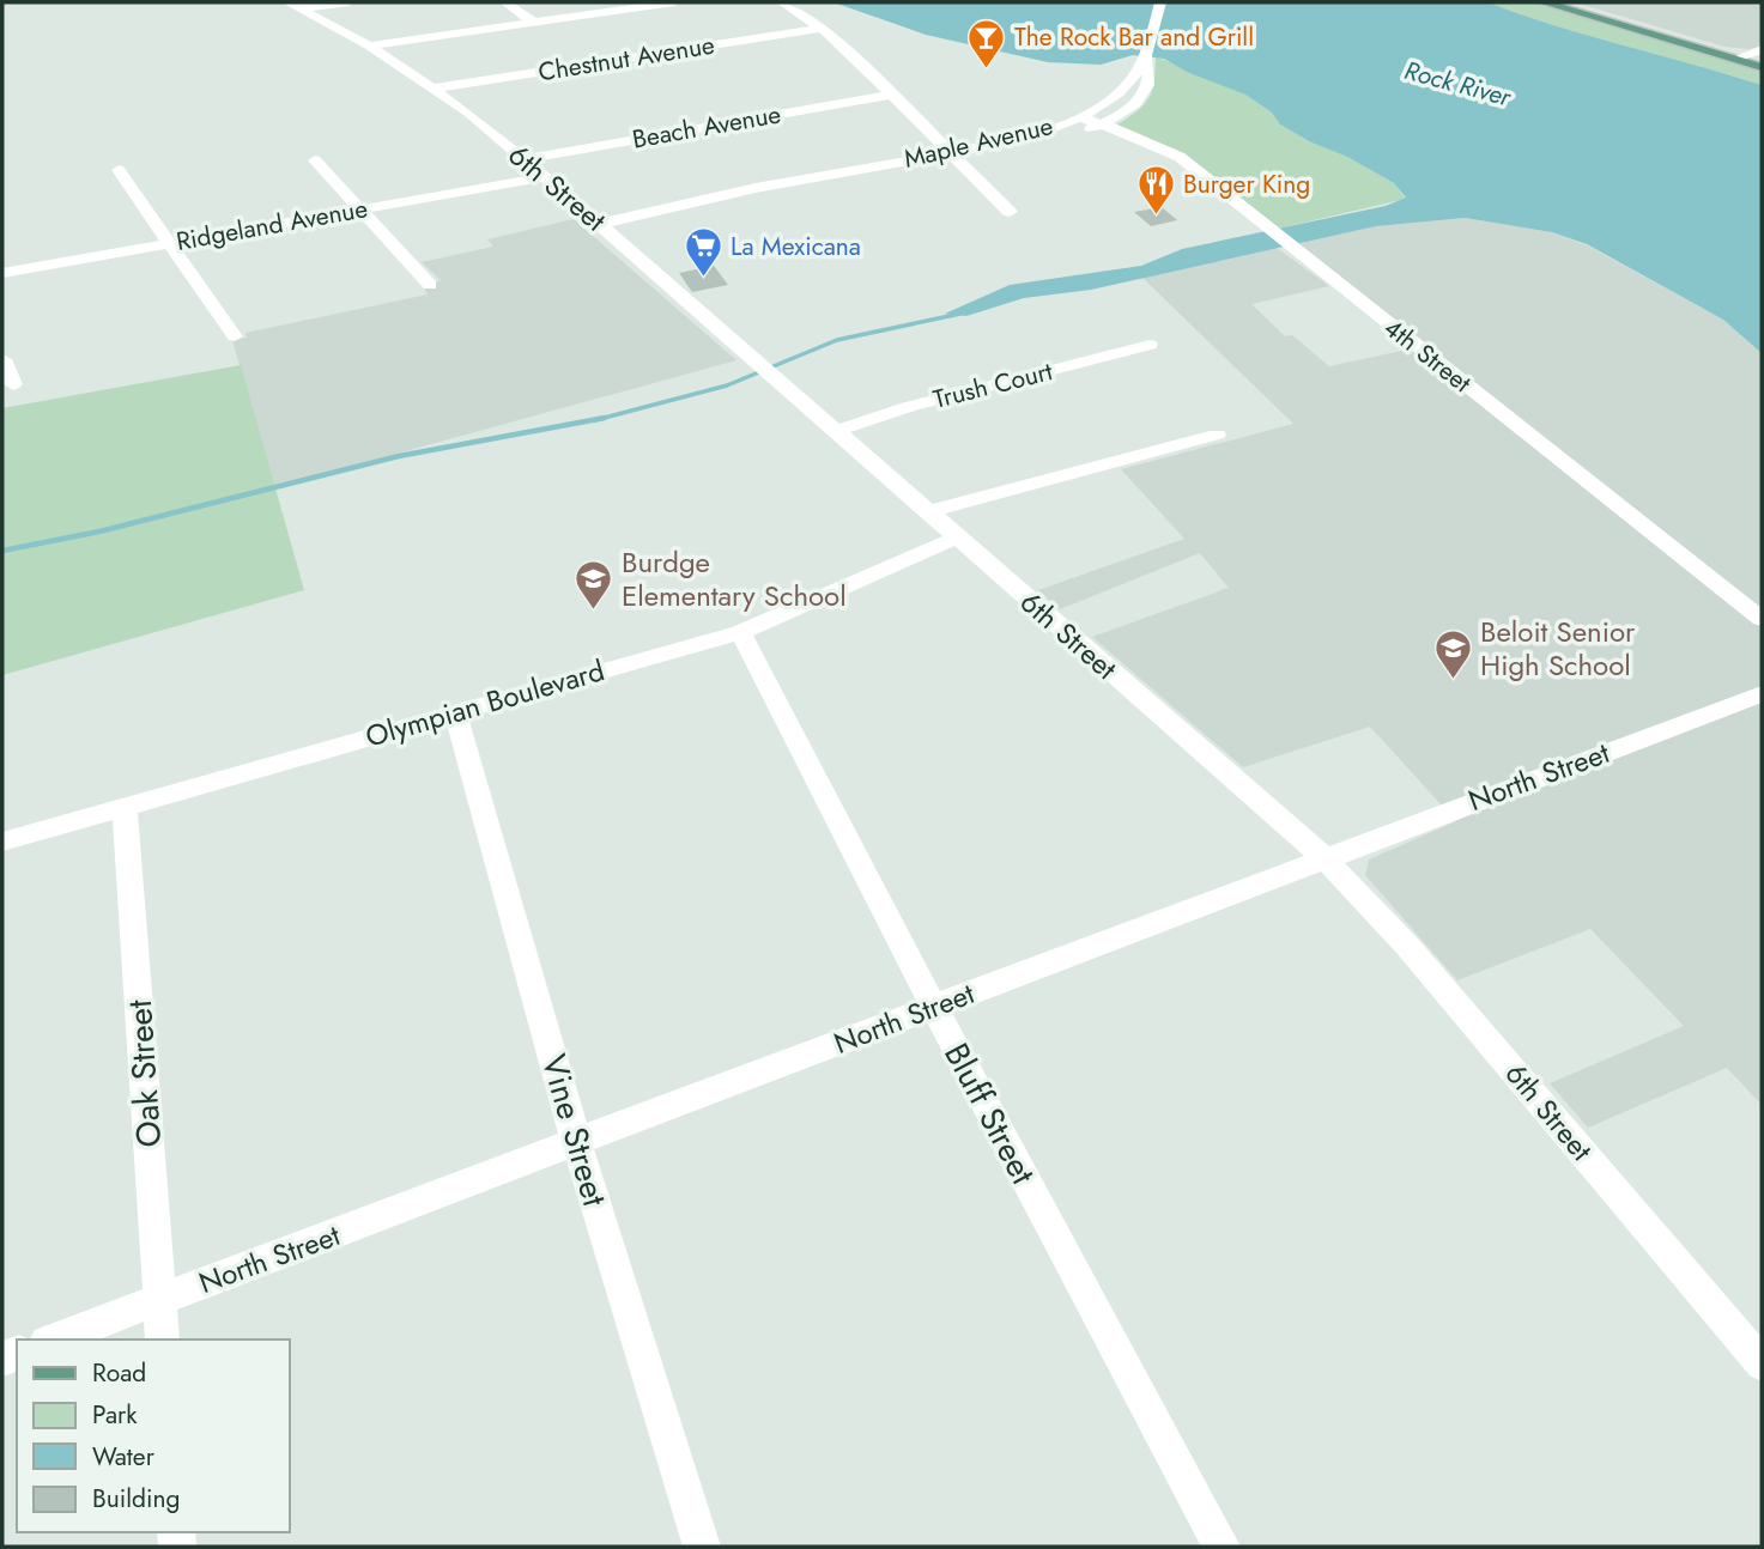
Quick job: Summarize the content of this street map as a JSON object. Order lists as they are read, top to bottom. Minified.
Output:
{"streets":{"street":["Chestnut Avenue","Beach Avenue","Maple Avenue","6th Street","Ridgeland Avenue","4th Street","Trush Court","Olympian Boulevard","North Street","Oak Street","Bluff Street","Vine Street"]},"crossings":[["Chestnut Avenue","6th Street"],["Beach Avenue","6th Street"],["Maple Avenue","6th Street"],["Maple Avenue","4th Street"],["6th Street","Ridgeland Avenue"],["6th Street","Trush Court"],["6th Street","Olympian Boulevard"],["6th Street","North Street"],["Olympian Boulevard","Oak Street"],["Olympian Boulevard","Bluff Street"],["Olympian Boulevard","Vine Street"],["North Street","Oak Street"],["North Street","Bluff Street"],["North Street","Vine Street"]],"water":["Rock River"],"places":{"bar":["The Rock Bar and Grill"],"restaurant":["Burger King"],"supermarket":["La Mexicana"],"school or university":["Burdge Elementary School","Beloit Senior High School"]},"legend":["Road","Park","Water","Building"]}
